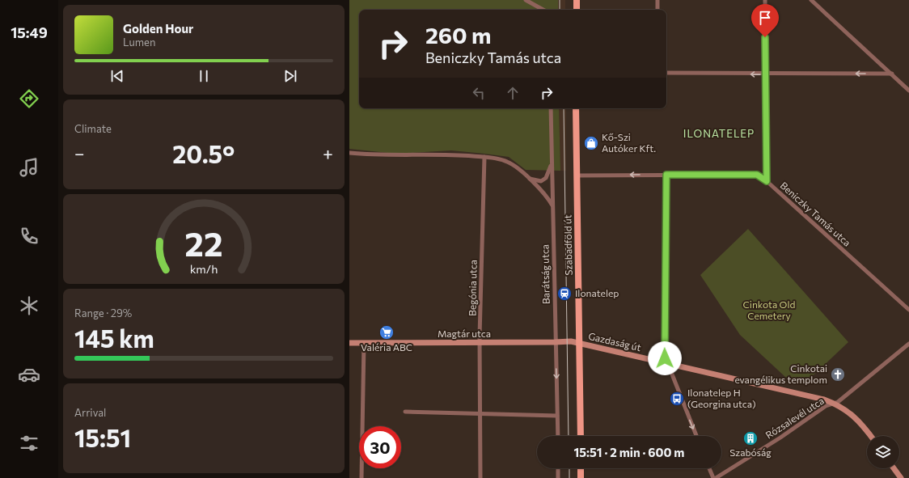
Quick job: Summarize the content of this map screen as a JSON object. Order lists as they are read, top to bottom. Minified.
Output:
{"streets":{"main road":["Szabadföld út"],"street":["Beniczky Tamás utca","Barátság utca","Begónia utca","Magtár utca","Gazdaság út","Rózsalevél utca"]},"crossings":[["Beniczky Tamás utca","Szabadföld út"],["Szabadföld út","Magtár utca"],["Szabadföld út","Gazdaság út"],["Barátság utca","Magtár utca"],["Begónia utca","Magtár utca"],["Magtár utca","Gazdaság út"],["Gazdaság út","Rózsalevél utca"]],"districts":["ILONATELEP"],"parks":["Cinkota Old Cemetery"],"places":{"shop":["Kő-Szi Autóker Kft."],"station":["Ilonatelep"],"supermarket":["Valéria ABC"],"church":["Cinkotai evangélikus templom"],"bus stop":["Ilonatelep H (Georgina utca)"],"building":["Szabóság"]},"page":{"tabs":"15:49","turn":["260 m","Beniczky Tamás utca"],"song":["Golden Hour","Lumen"],"tile":["Climate",["Range · 29%","145 km"],["Arrival","15:51"]],"heat":["−","20.5°","+"],"limit":"30","trip":"15:51 · 2 min · 600 m","gauge":["22","km/h"]}}
